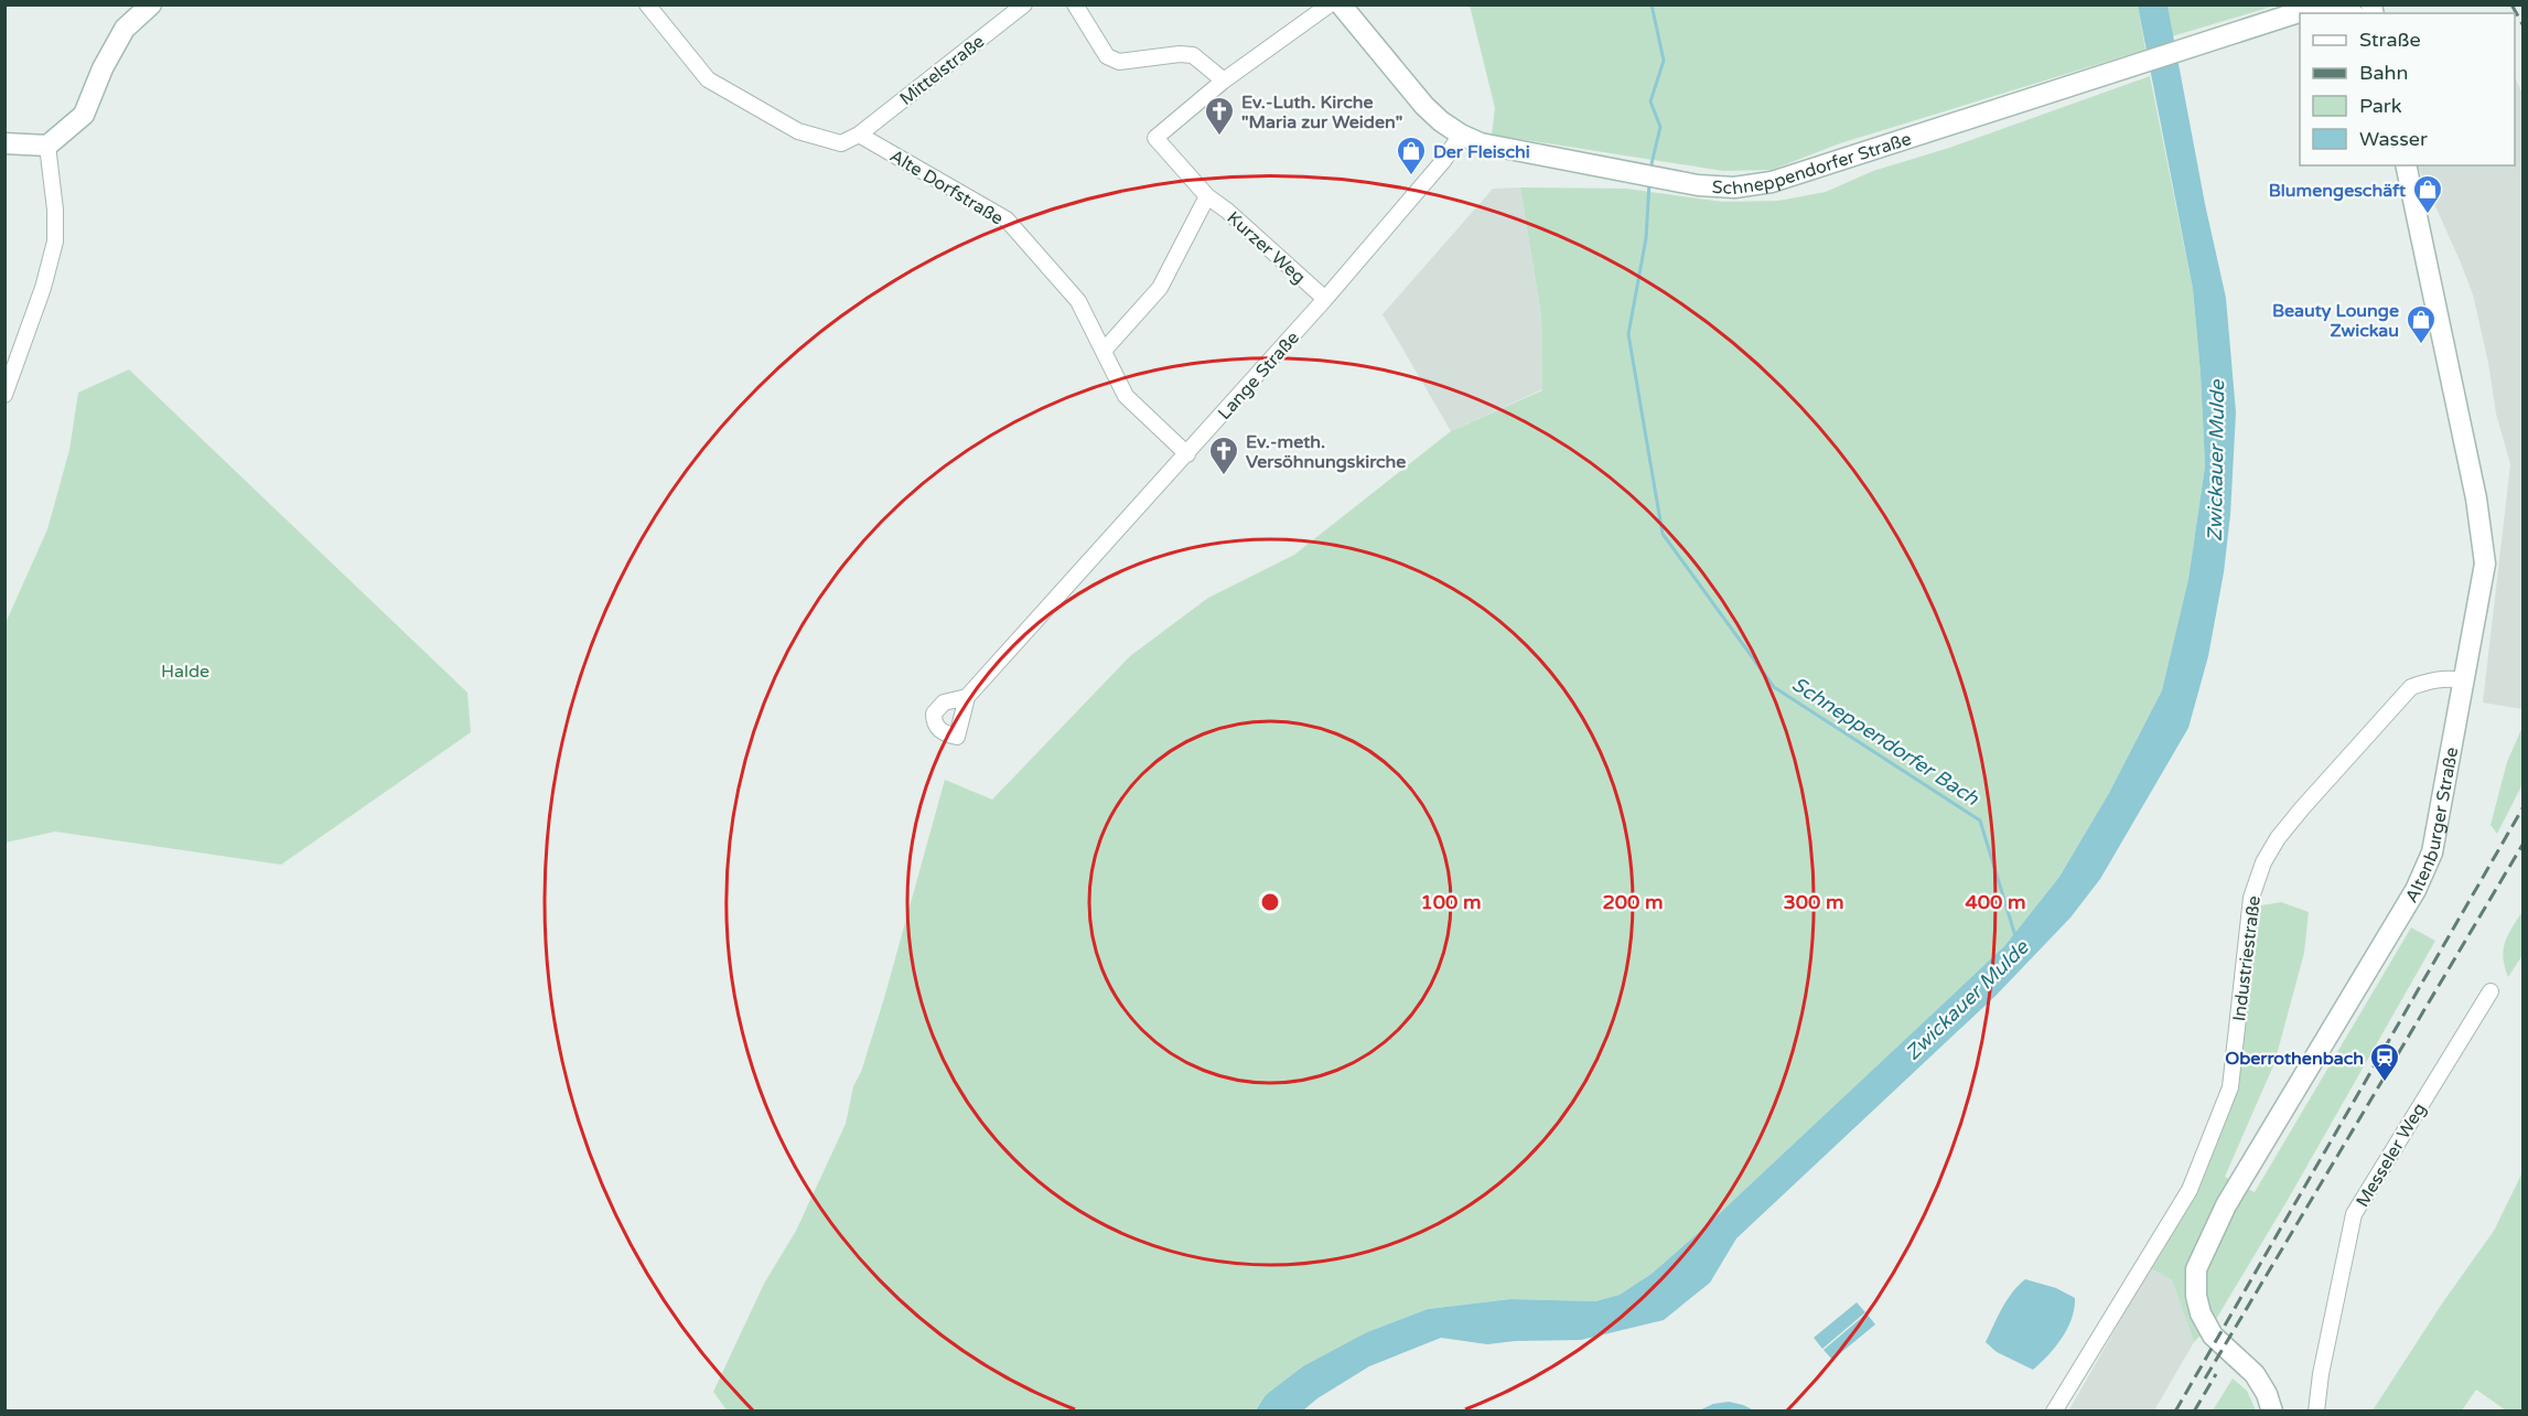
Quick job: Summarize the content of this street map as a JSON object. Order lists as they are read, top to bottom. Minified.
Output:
{"streets":{"street":["Mittelstraße","Schneppendorfer Straße","Alte Dorfstraße","Kurzer Weg","Lange Straße","Altenburger Straße","Industriestraße","Messeler Weg"]},"crossings":[["Mittelstraße","Alte Dorfstraße"],["Schneppendorfer Straße","Lange Straße"],["Alte Dorfstraße","Lange Straße"],["Kurzer Weg","Lange Straße"],["Altenburger Straße","Industriestraße"]],"water":["Zwickauer Mulde","Schneppendorfer Bach"],"parks":["Halde"],"places":{"church":["Ev.-Luth. Kirche \"Maria zur Weiden\"","Ev.-meth. Versöhnungskirche"],"shop":["Der Fleischi","Blumengeschäft","Beauty Lounge Zwickau"],"station":["Oberrothenbach"]},"legend":["Straße","Bahn","Park","Wasser"],"rings":["100 m","200 m","300 m","400 m"]}
